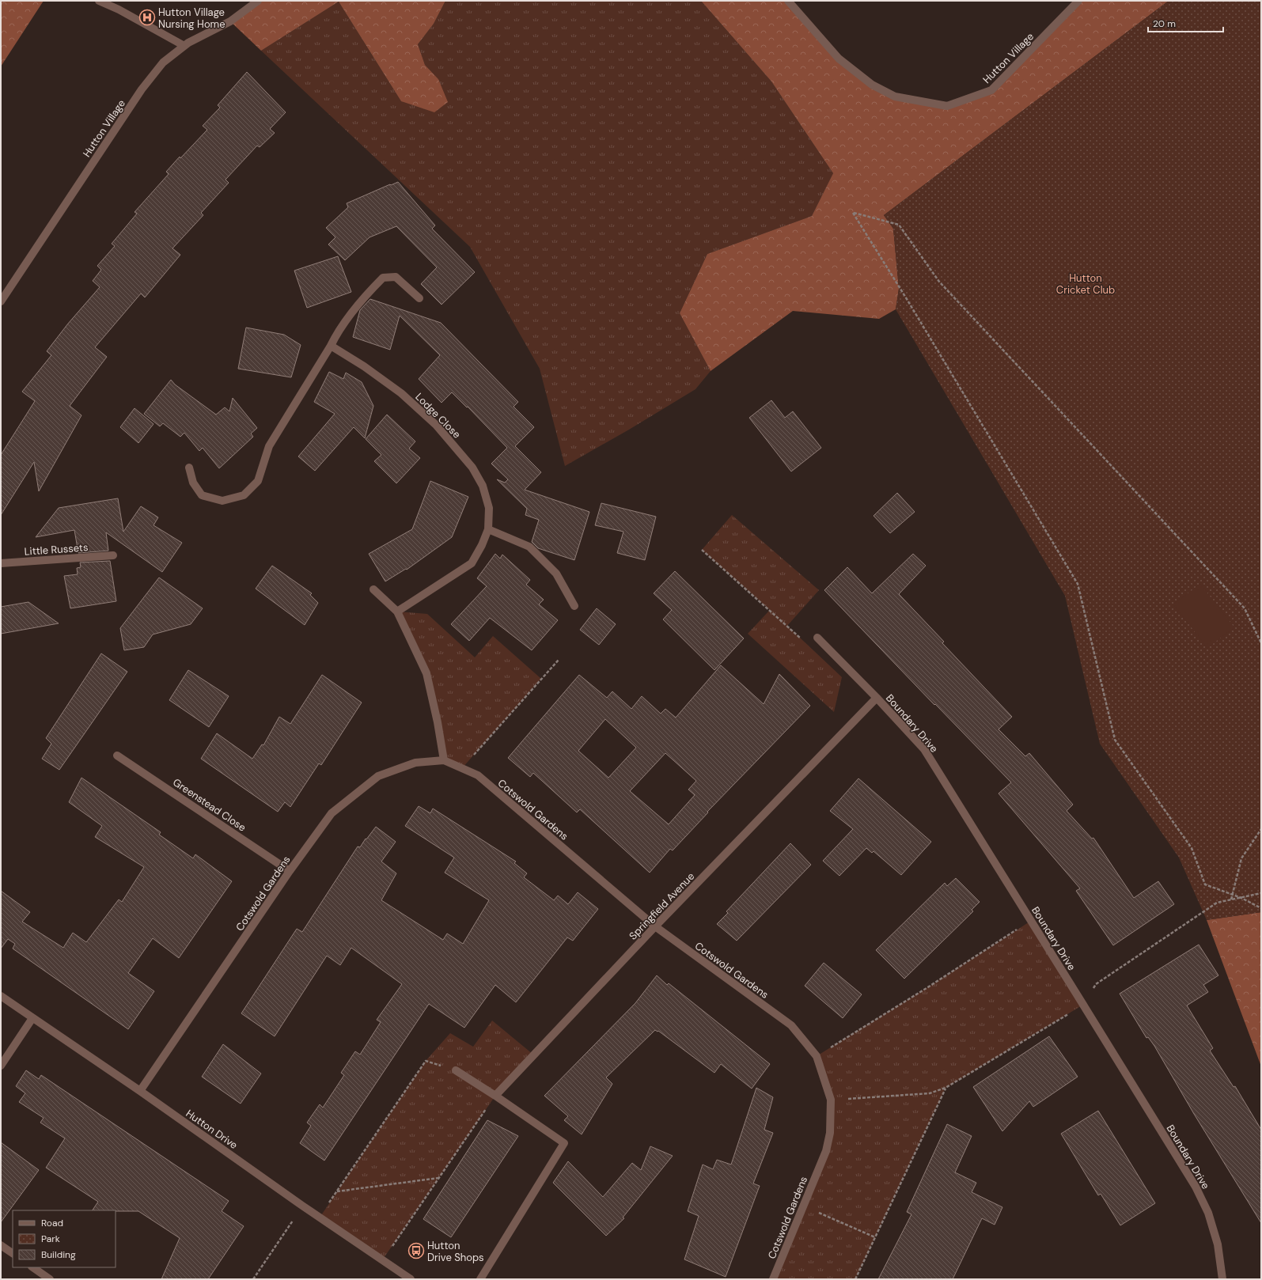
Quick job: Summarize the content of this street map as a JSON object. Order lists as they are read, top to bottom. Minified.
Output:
{"streets":{"street":["Hutton Village","Lodge Close","Little Russets","Boundary Drive","Greenstead Close","Cotswold Gardens","Springfield Avenue","Hutton Drive"]},"crossings":[["Boundary Drive","Springfield Avenue"],["Greenstead Close","Cotswold Gardens"],["Cotswold Gardens","Springfield Avenue"],["Cotswold Gardens","Hutton Drive"]],"parks":["Hutton Cricket Club"],"places":{"hospital":["Hutton Village Nursing Home"],"bus stop":["Hutton Drive Shops"]},"legend":["Road","Park","Building"],"scale_bar":"20 m"}
